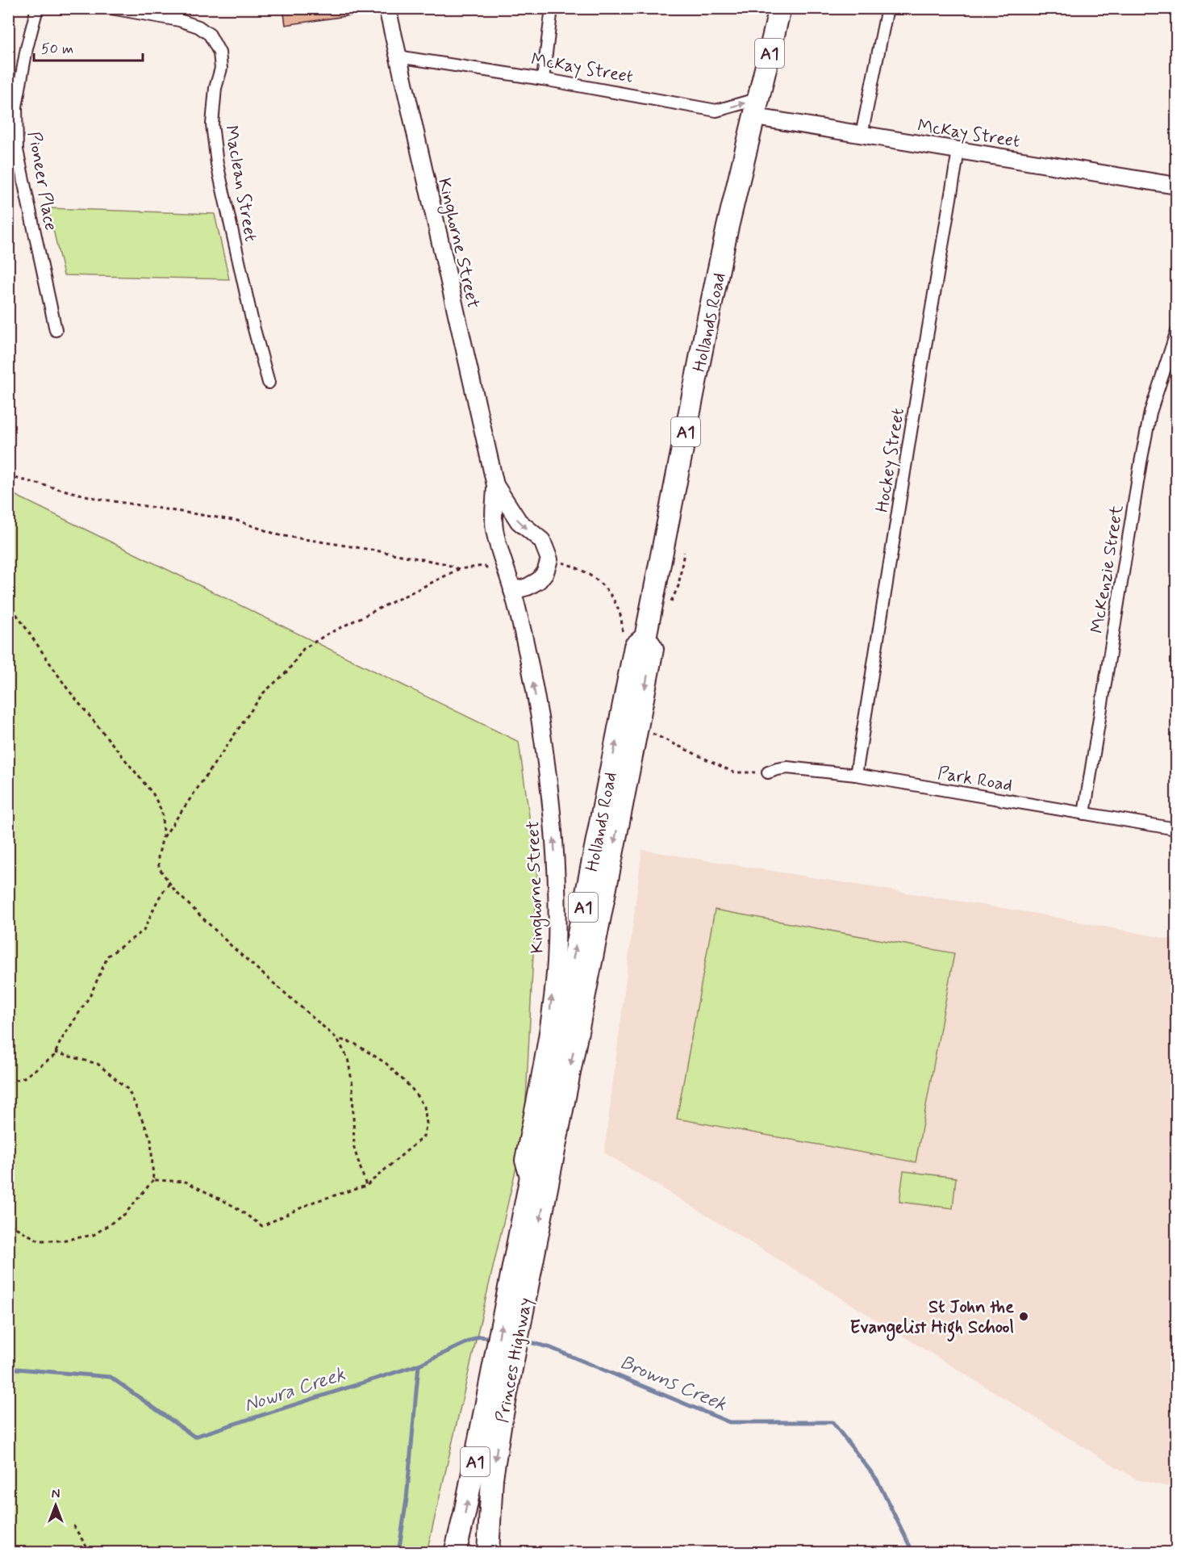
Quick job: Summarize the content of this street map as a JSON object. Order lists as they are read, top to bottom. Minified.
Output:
{"streets":{"highway":["A1","Hollands Road","Princes Highway"],"main road":["McKay Street","Kinghorne Street"],"street":["Pioneer Place","Maclean Street","Hockey Street","McKenzie Street","Park Road"]},"crossings":[["McKay Street","Kinghorne Street"],["McKay Street","Hollands Road"],["McKay Street","Hockey Street"],["Kinghorne Street","Hollands Road"],["Kinghorne Street","Princes Highway"],["Hollands Road","Princes Highway"],["Hockey Street","Park Road"],["McKenzie Street","Park Road"]],"water":["Browns Creek","Nowra Creek"],"places":["St John the Evangelist High School"],"scale_bar":"50 m","north":"top"}
